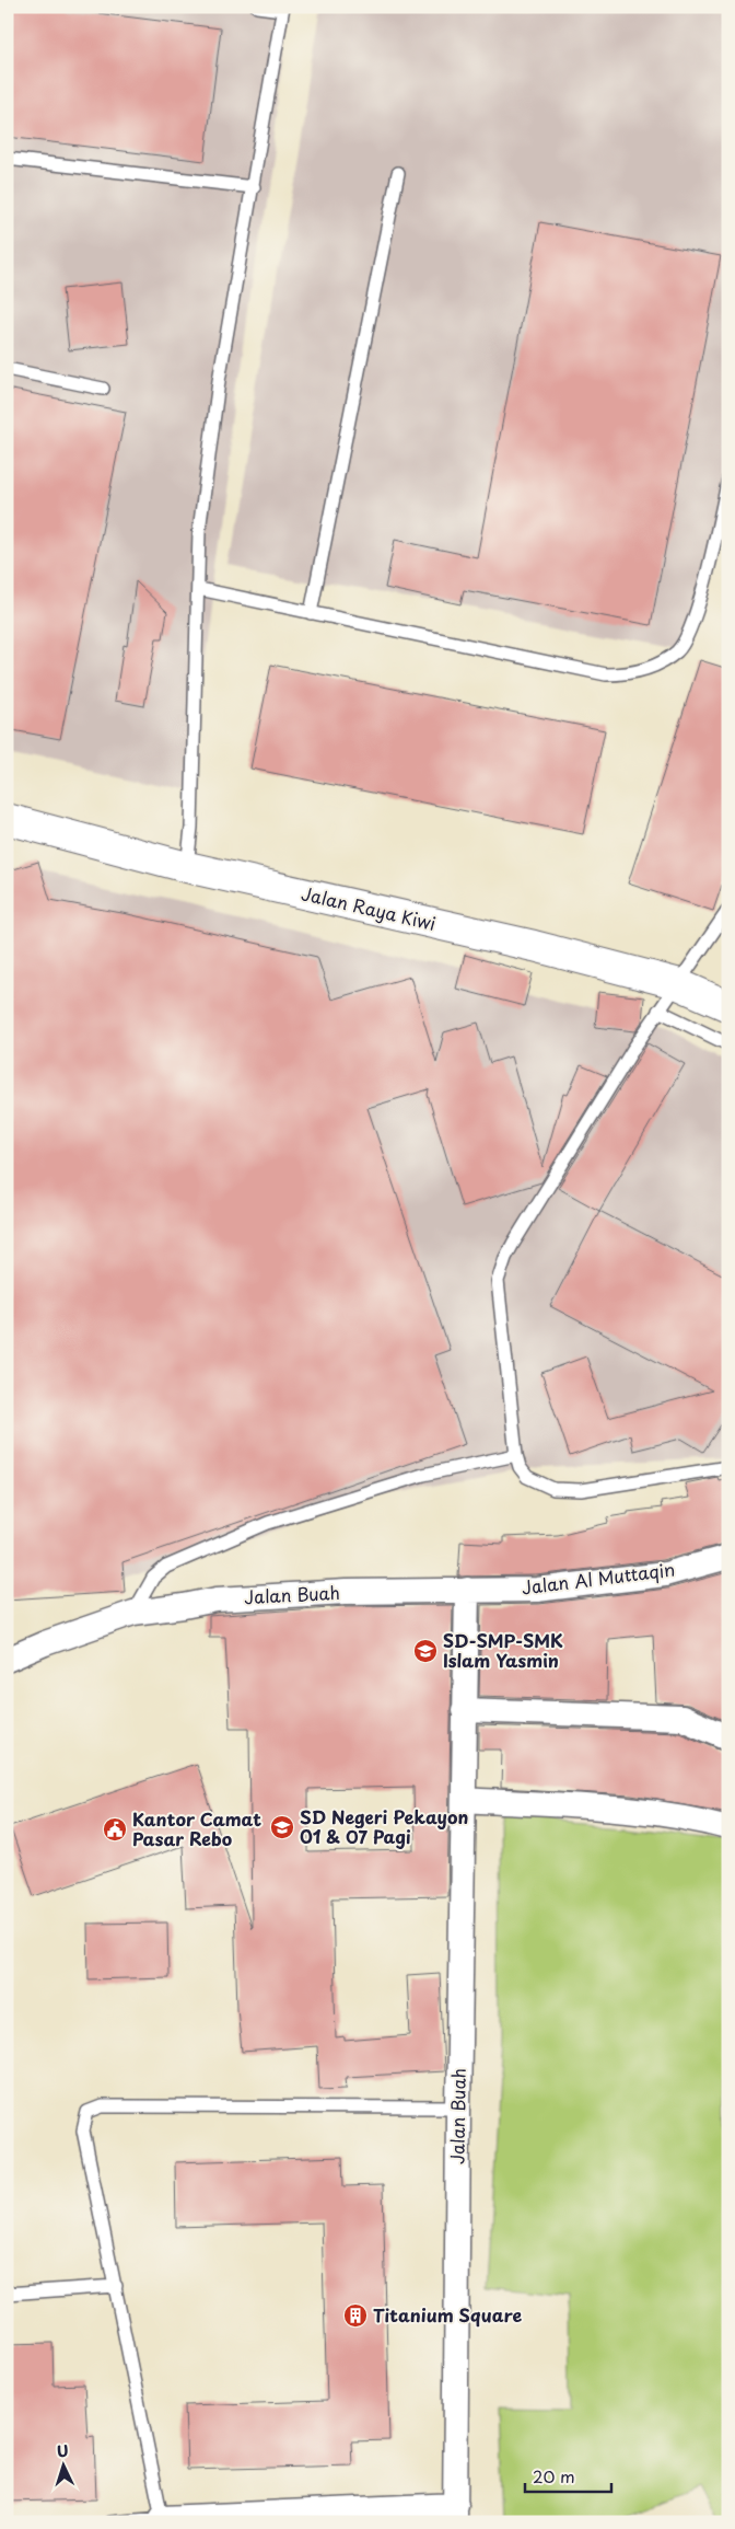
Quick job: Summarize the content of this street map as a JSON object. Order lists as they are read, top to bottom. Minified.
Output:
{"streets":{"street":["Jalan Raya Kiwi","Jalan Al Muttaqin","Jalan Buah"]},"crossings":[["Jalan Al Muttaqin","Jalan Buah"]],"places":{"school or university":["SD-SMP-SMK Islam Yasmin","SD Negeri Pekayon 01 & 07 Pagi"],"public building":["Kantor Camat Pasar Rebo"],"building":["Titanium Square"]},"scale_bar":"20 m","north":"top"}
